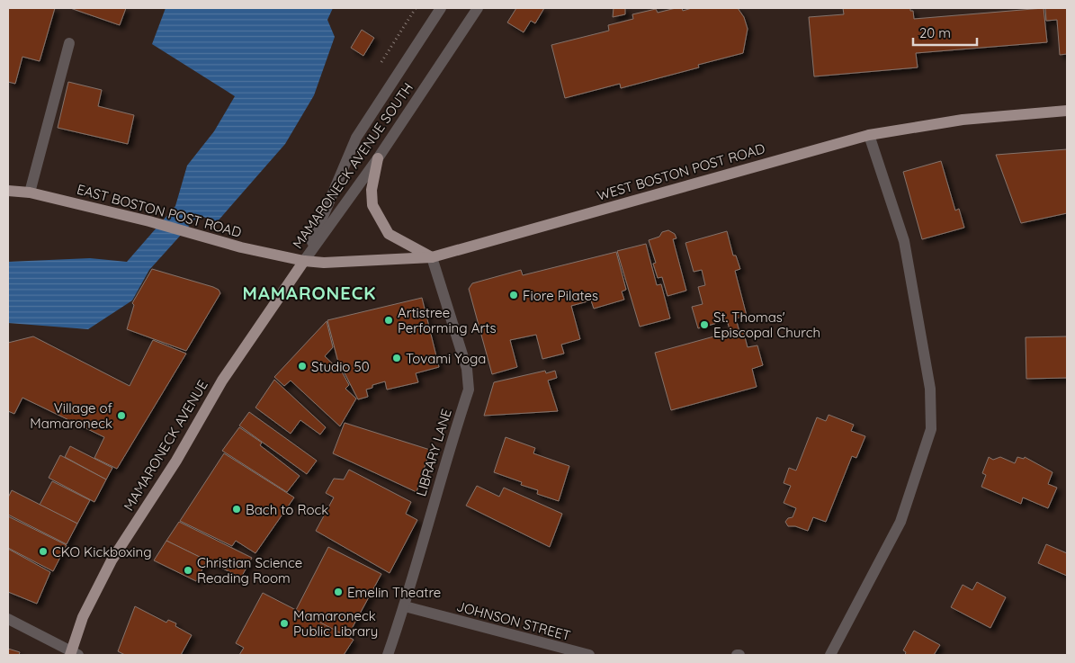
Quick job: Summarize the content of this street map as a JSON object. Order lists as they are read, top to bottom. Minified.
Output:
{"streets":{"main road":["WEST BOSTON POST ROAD","EAST BOSTON POST ROAD","MAMARONECK AVENUE"],"street":["MAMARONECK AVENUE SOUTH","LIBRARY LANE","JOHNSON STREET"]},"crossings":[["MAMARONECK AVENUE SOUTH","WEST BOSTON POST ROAD"],["MAMARONECK AVENUE SOUTH","EAST BOSTON POST ROAD"],["MAMARONECK AVENUE SOUTH","MAMARONECK AVENUE"],["WEST BOSTON POST ROAD","EAST BOSTON POST ROAD"],["WEST BOSTON POST ROAD","MAMARONECK AVENUE"],["WEST BOSTON POST ROAD","LIBRARY LANE"],["EAST BOSTON POST ROAD","MAMARONECK AVENUE"],["LIBRARY LANE","JOHNSON STREET"]],"districts":["MAMARONECK"],"places":["Fiore Pilates","Artistree Performing Arts","St. Thomas' Episcopal Church","Tovami Yoga","Studio 50","Village of Mamaroneck","Bach to Rock","CKO Kickboxing","Christian Science Reading Room","Emelin Theatre","Mamaroneck Public Library"],"scale_bar":"20 m"}
